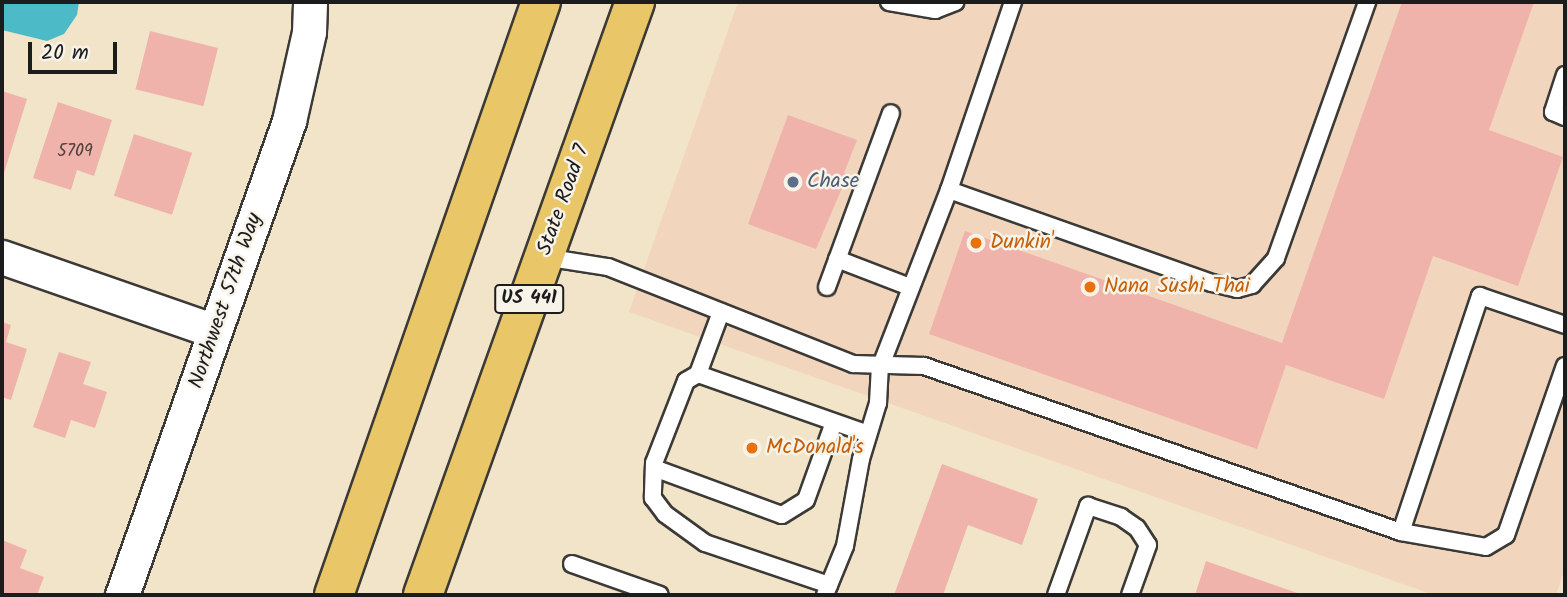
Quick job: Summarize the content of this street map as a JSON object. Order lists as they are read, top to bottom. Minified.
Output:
{"streets":{"main road":["State Road 7","US 441"],"street":["Northwest 57th Way"]},"places":["Chase","Dunkin'","Nana Sushi Thai","McDonald's"],"house_numbers":["5709"],"scale_bar":"20 m"}
